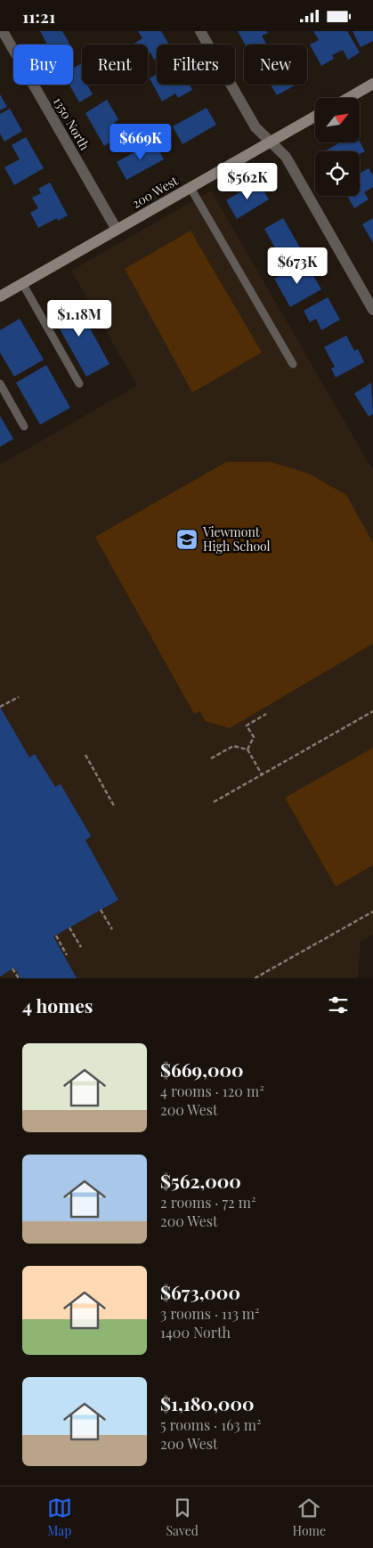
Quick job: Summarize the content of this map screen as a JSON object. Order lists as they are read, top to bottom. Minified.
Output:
{"streets":{"main road":["200 West"],"street":["1350 North"]},"crossings":[["1350 North","200 West"]],"places":{"school or university":["Viewmont High School"]},"north":"top right","page":{"status":"11:21","chip":["Buy","Rent","Filters","New"],"price":["$669K","$562K","$673K","$1.18M"],"heading":"4 homes","list":[{"name":"$669,000","note":"4 rooms · 120 m² · 200 West"},{"name":"$562,000","note":"2 rooms · 72 m² · 200 West"},{"name":"$673,000","note":"3 rooms · 113 m² · 1400 North"},{"name":"$1,180,000","note":"5 rooms · 163 m² · 200 West"}],"tabs":["Map","Saved","Home"]}}
